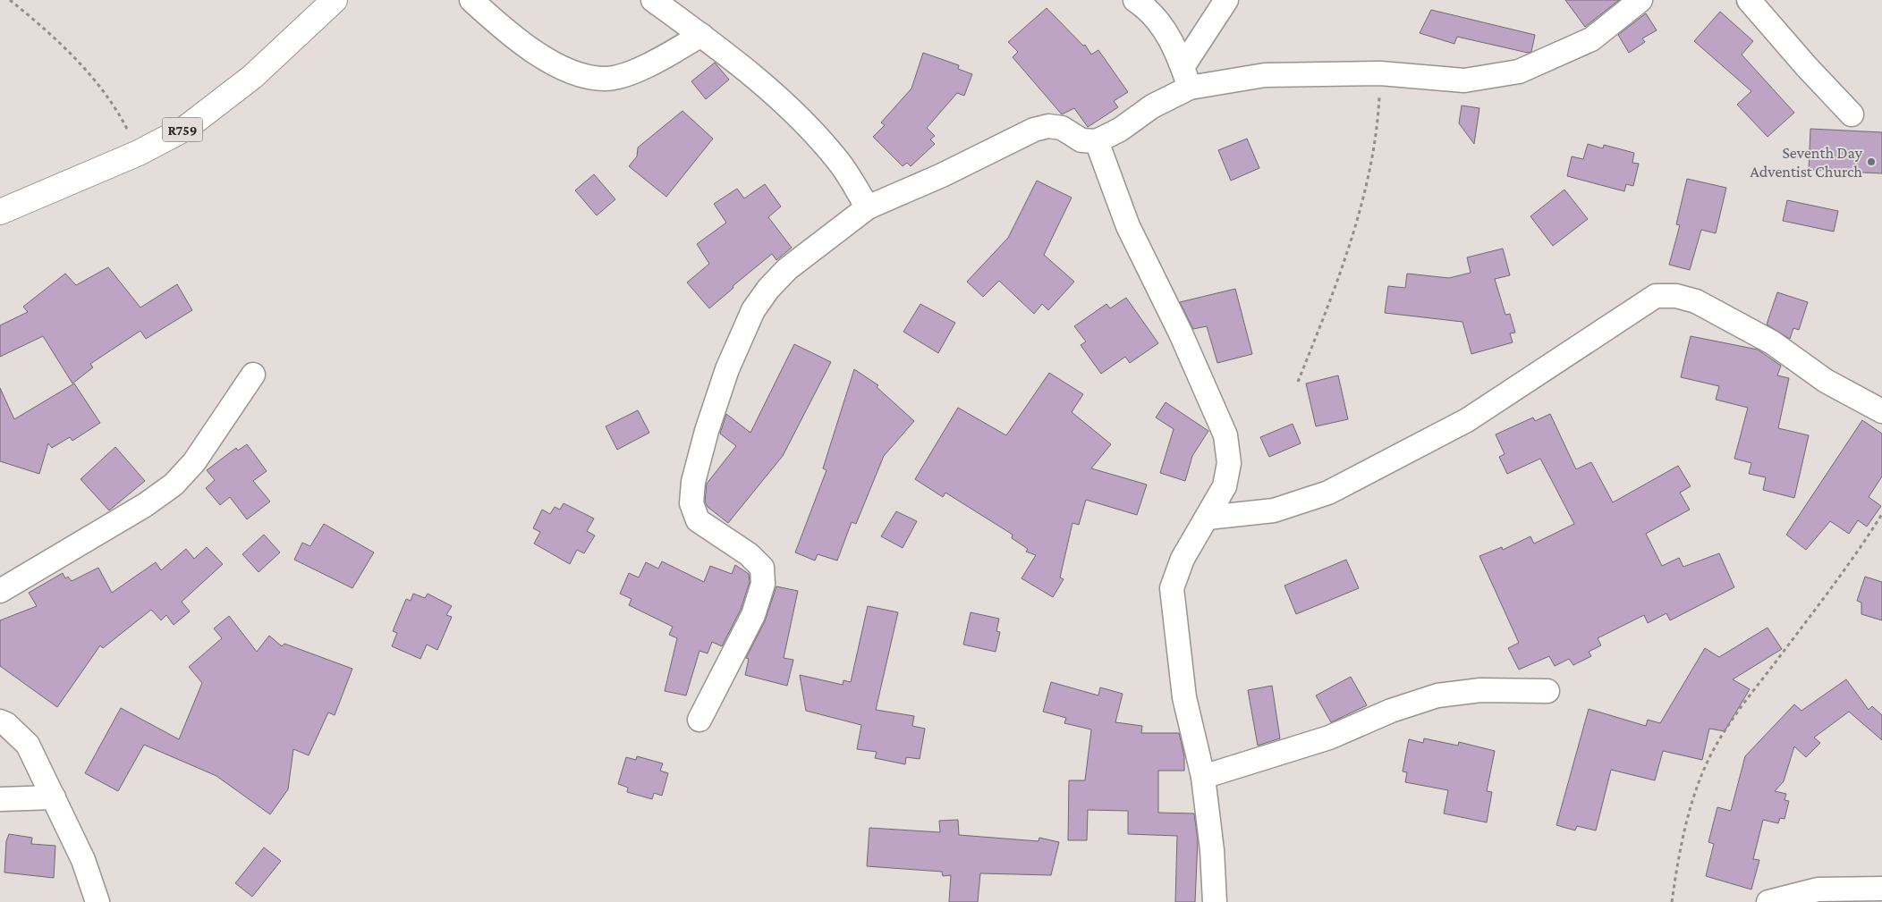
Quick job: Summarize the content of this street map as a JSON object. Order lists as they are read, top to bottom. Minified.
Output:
{"streets":{"main road":["R759"]},"places":["Seventh Day Adventist Church"]}
